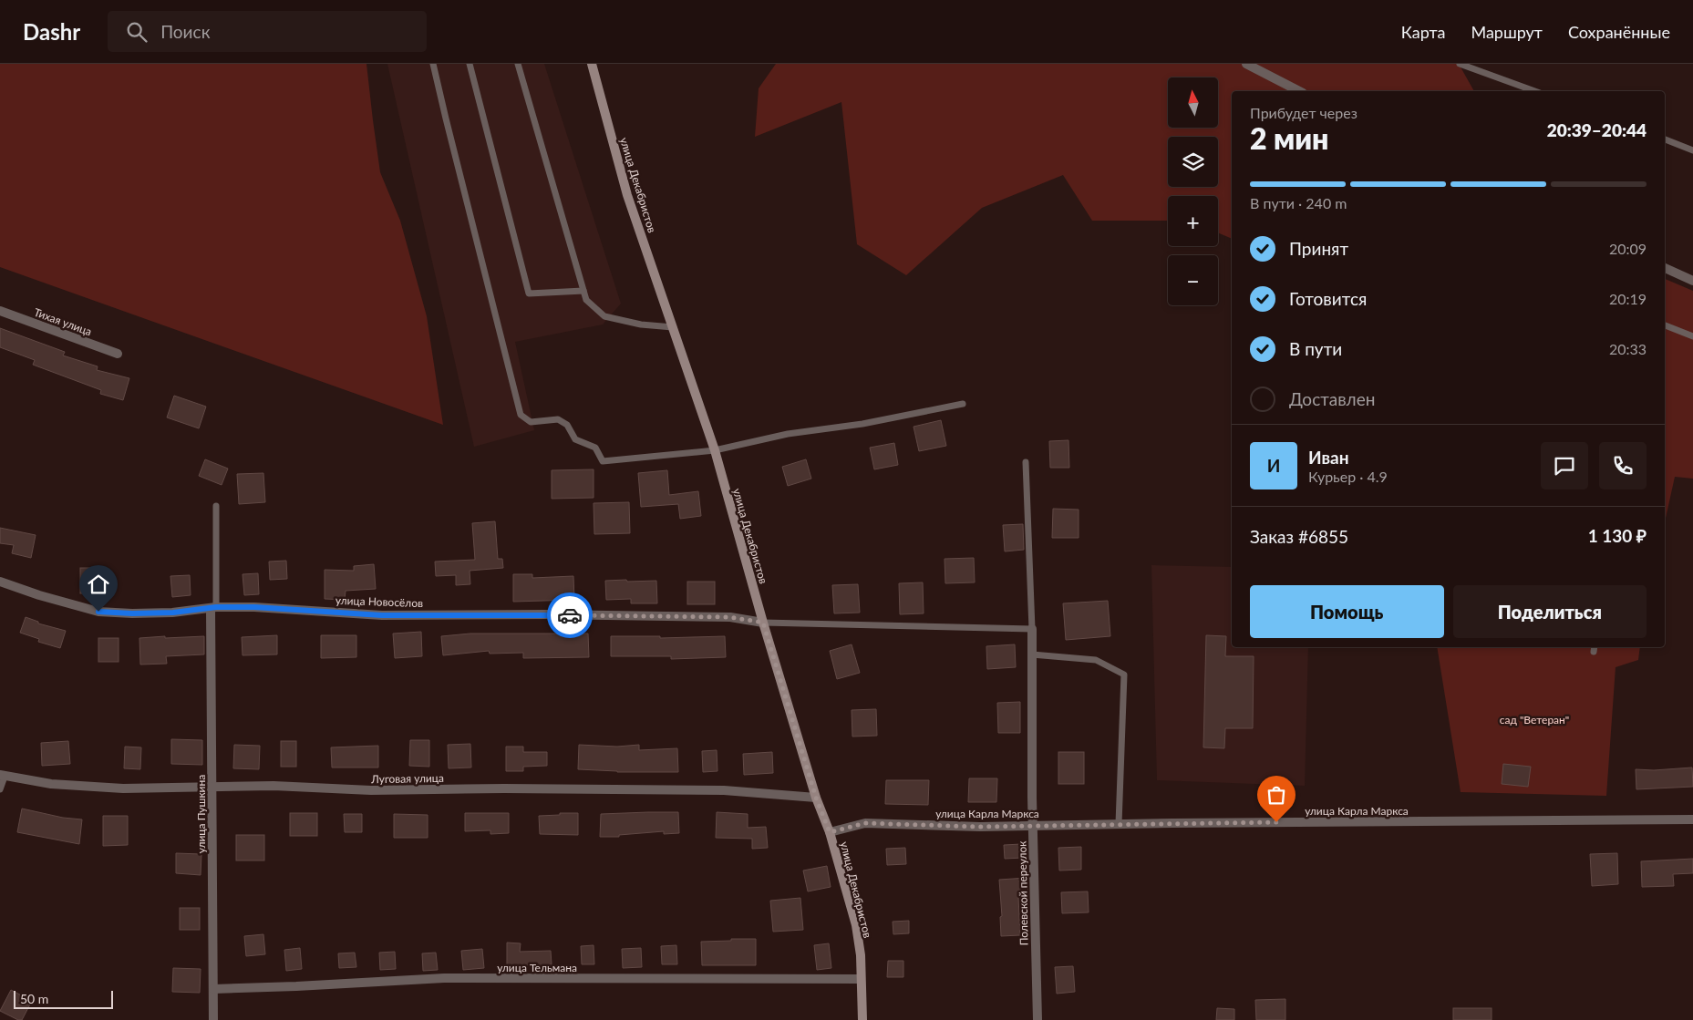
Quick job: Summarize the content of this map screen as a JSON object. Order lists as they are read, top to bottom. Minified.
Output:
{"streets":{"street":["улица Декабристов","Тихая улица","улица Новосёлов","Луговая улица","улица Карла Маркса","улица Пушкина","Полевской переулок","улица Тельмана"]},"crossings":[["улица Декабристов","улица Новосёлов"],["улица Декабристов","Луговая улица"],["улица Декабристов","улица Карла Маркса"],["улица Декабристов","улица Тельмана"],["улица Новосёлов","улица Пушкина"],["Луговая улица","улица Пушкина"],["улица Карла Маркса","Полевской переулок"],["улица Пушкина","улица Тельмана"]],"parks":["сад \"Ветеран\""],"scale_bar":"50 m","north":"top","page":{"header":"Dashr","search":"Поиск","nav":["Карта","Маршрут","Сохранённые"],"map_buttons":["+","−"],"heading":["2 мин","Прибудет через","20:39–20:44"],"panel":["Иван","Курьер · 4.9","Заказ #6855","1 130 ₽"],"bar":"В пути · 240 m","list":[["Принят","20:09"],["Готовится","20:19"],["В пути","20:33"],"Доставлен"],"round":"И","buttons":["Помощь","Поделиться"],"scale":"50 m"}}
